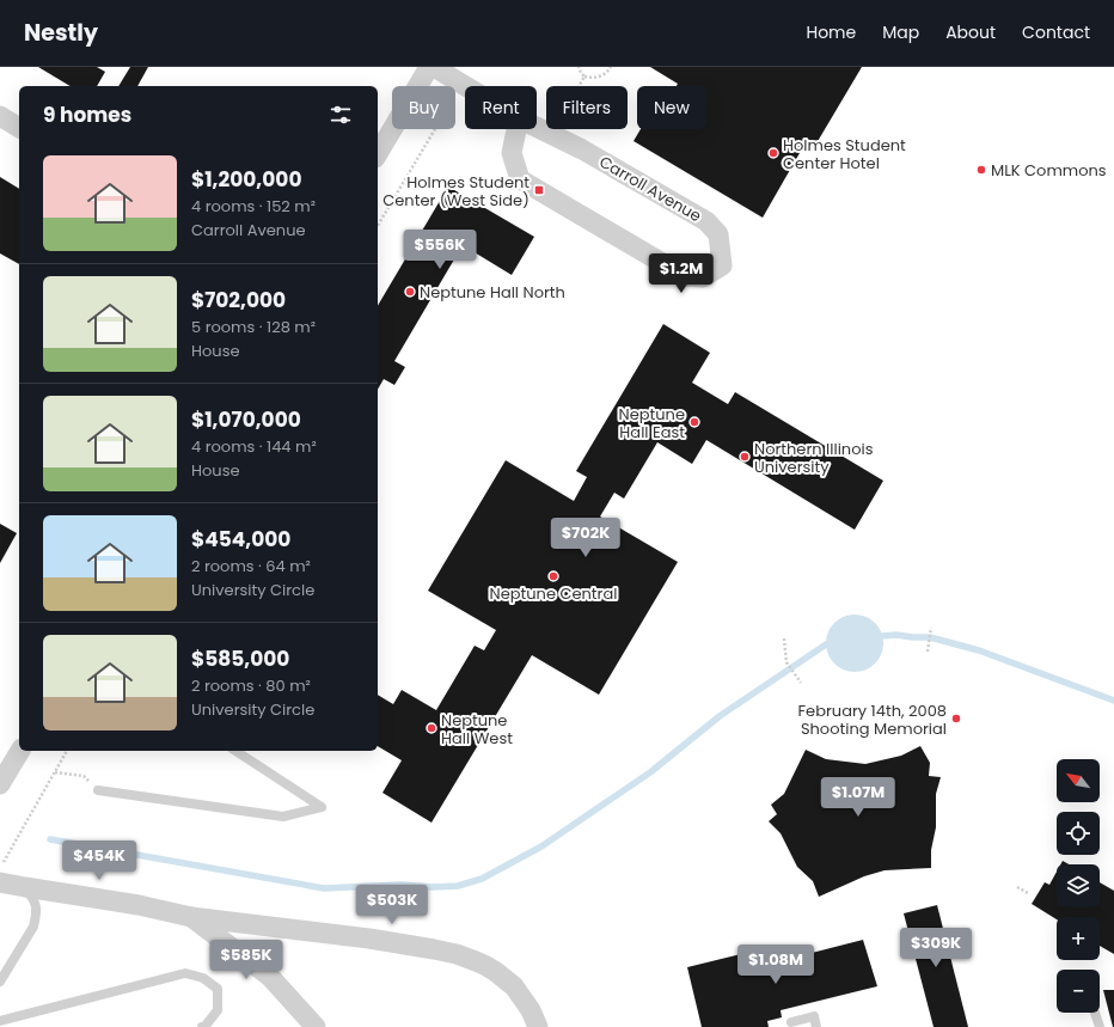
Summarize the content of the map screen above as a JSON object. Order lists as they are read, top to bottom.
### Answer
{
  "streets": {
    "street": ["Carroll Avenue"]
  },
  "places": {
    "other": [
      "Holmes Student Center Hotel",
      "MLK Commons",
      "Neptune Hall North",
      "Neptune Hall East",
      "Northern Illinois University",
      "Neptune Central",
      "February 14th, 2008 Shooting Memorial",
      "Neptune Hall West"
    ],
    "transit": ["Holmes Student Center (West Side)"]
  },
  "north": "top left",
  "page": {
    "header": "Nestly",
    "nav": [
      "Home",
      "Map",
      "About",
      "Contact"
    ],
    "chip": [
      "Buy",
      "Rent",
      "Filters",
      "New"
    ],
    "heading": "9 homes",
    "list": [
      {
        "name": "$1,200,000",
        "note": "4 rooms · 152 m² · Carroll Avenue"
      },
      {
        "name": "$702,000",
        "note": "5 rooms · 128 m² · House"
      },
      {
        "name": "$1,070,000",
        "note": "4 rooms · 144 m² · House"
      },
      {
        "name": "$454,000",
        "note": "2 rooms · 64 m² · University Circle"
      },
      {
        "name": "$585,000",
        "note": "2 rooms · 80 m² · University Circle"
      }
    ],
    "price": [
      "$556K",
      "$1.2M",
      "$702K",
      "$1.07M",
      "$454K",
      "$503K",
      "$309K",
      "$585K",
      "$1.08M"
    ],
    "map_buttons": ["+", "−"]
  }
}
